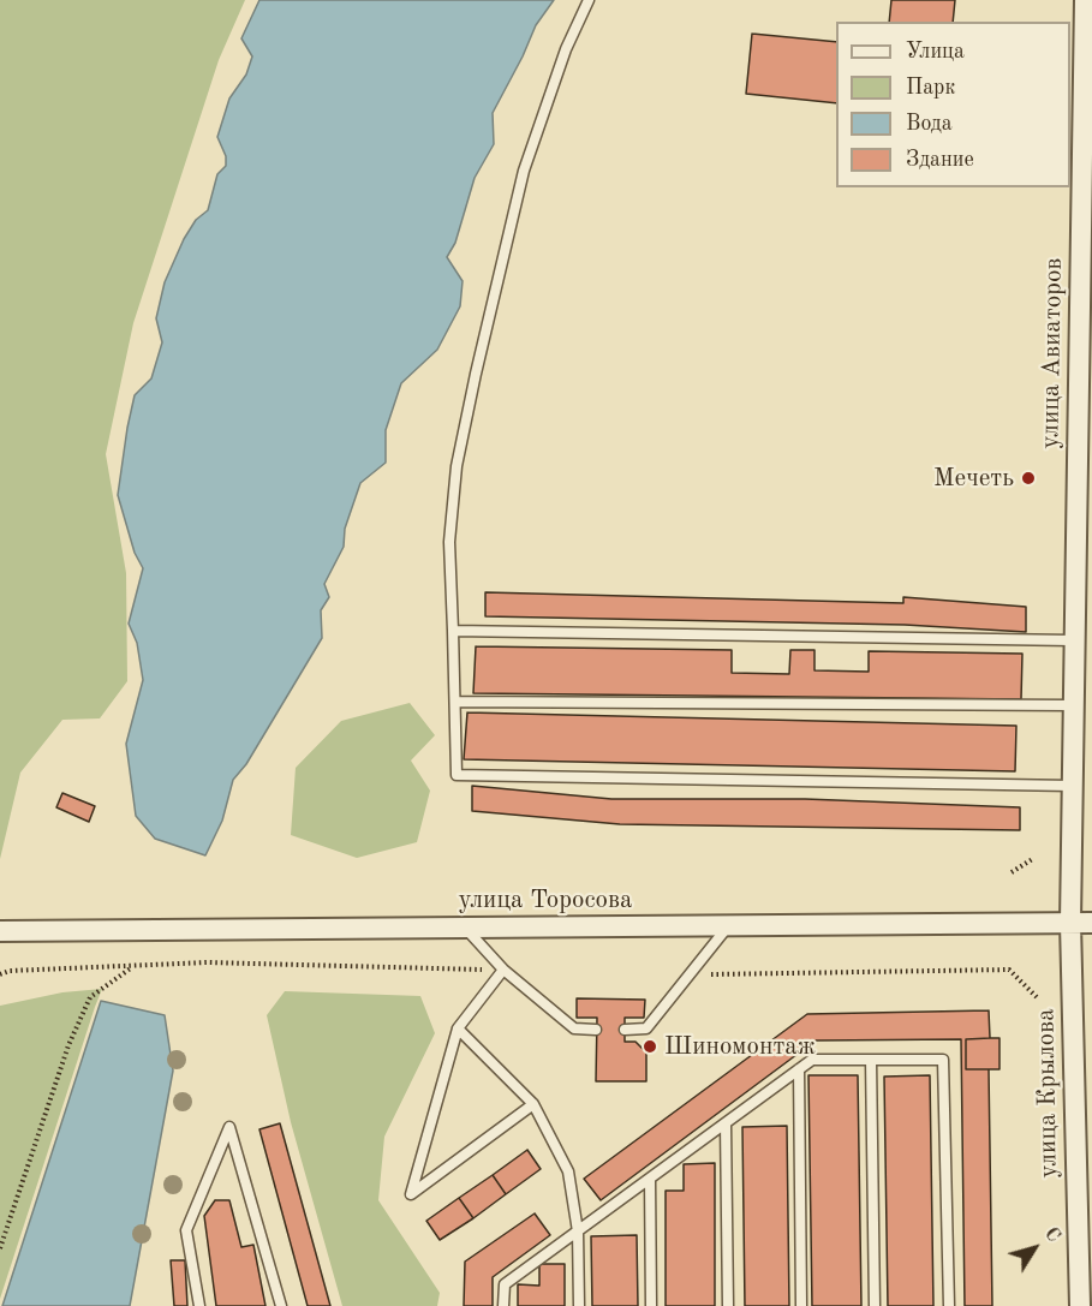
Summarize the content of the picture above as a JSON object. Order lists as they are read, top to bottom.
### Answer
{
  "streets": {
    "street": ["улица Авиаторов", "улица Торосова", "улица Крылова"]
  },
  "crossings": [
    ["улица Авиаторов", "улица Торосова"],
    ["улица Авиаторов", "улица Крылова"],
    ["улица Торосова", "улица Крылова"]
  ],
  "places": ["Мечеть", "Шиномонтаж"],
  "legend": [
    "Улица",
    "Парк",
    "Вода",
    "Здание"
  ],
  "north": "top right"
}
